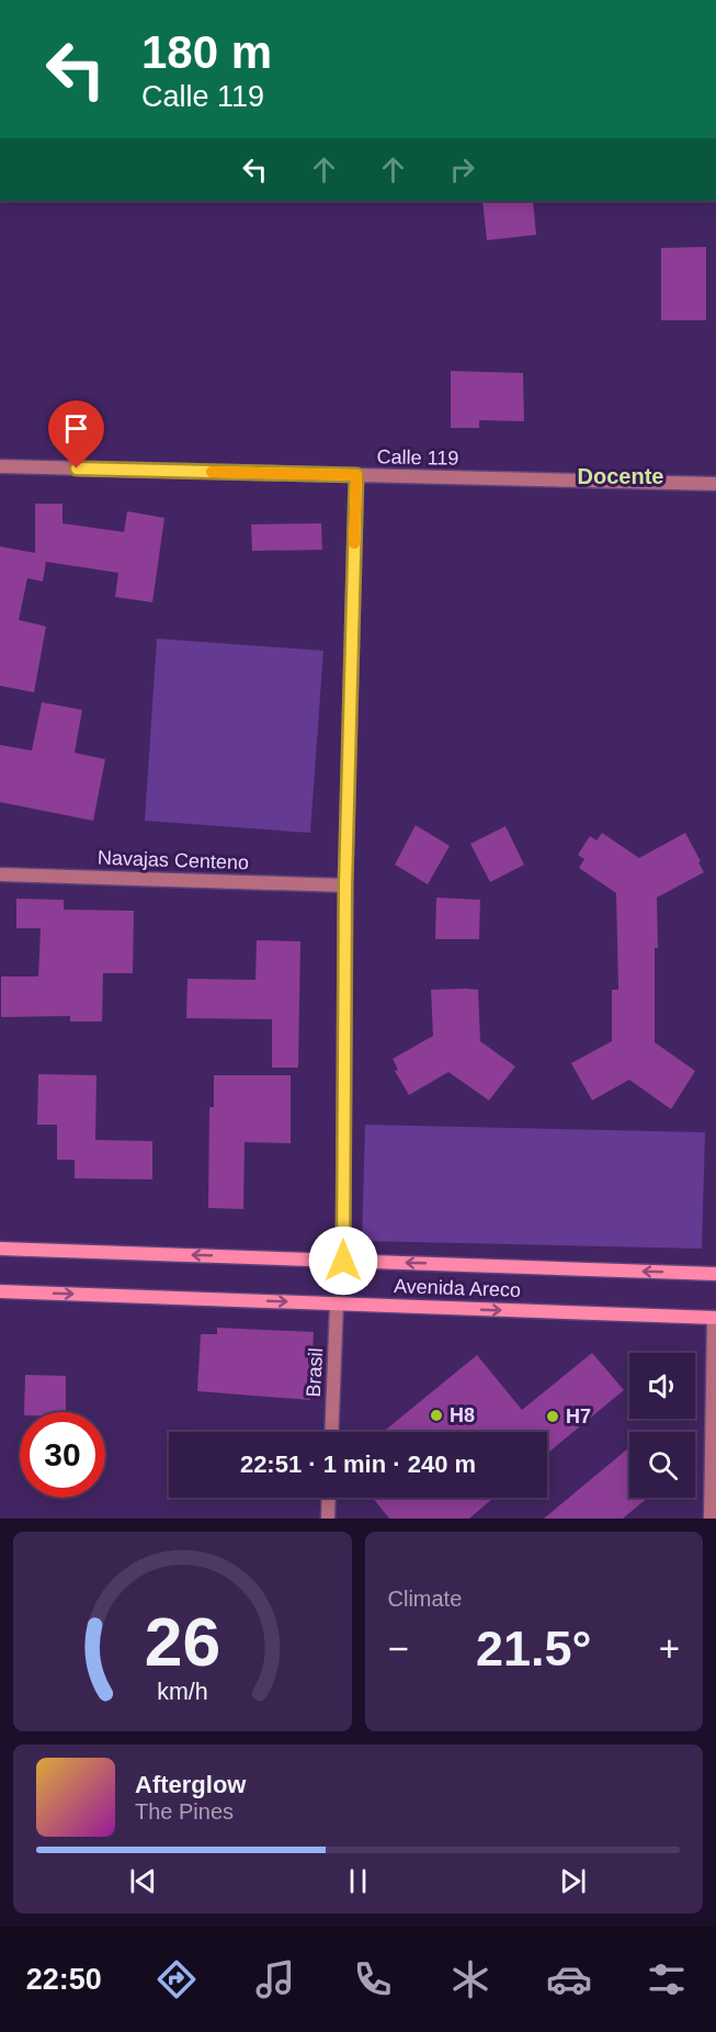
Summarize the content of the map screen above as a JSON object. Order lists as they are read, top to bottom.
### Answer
{
  "streets": {
    "main road": ["Avenida Areco"],
    "street": ["Calle 119", "Navajas Centeno", "Brasil"]
  },
  "crossings": [
    ["Avenida Areco", "Brasil"]
  ],
  "districts": ["Docente"],
  "places": ["H8", "H7"],
  "page": {
    "turn": ["180 m", "Calle 119"],
    "limit": "30",
    "trip": "22:51 · 1 min · 240 m",
    "tile": "Climate",
    "heat": ["−", "21.5°", "+"],
    "song": ["Afterglow", "The Pines"],
    "tabs": "22:50",
    "gauge": ["26", "km/h"]
  }
}
